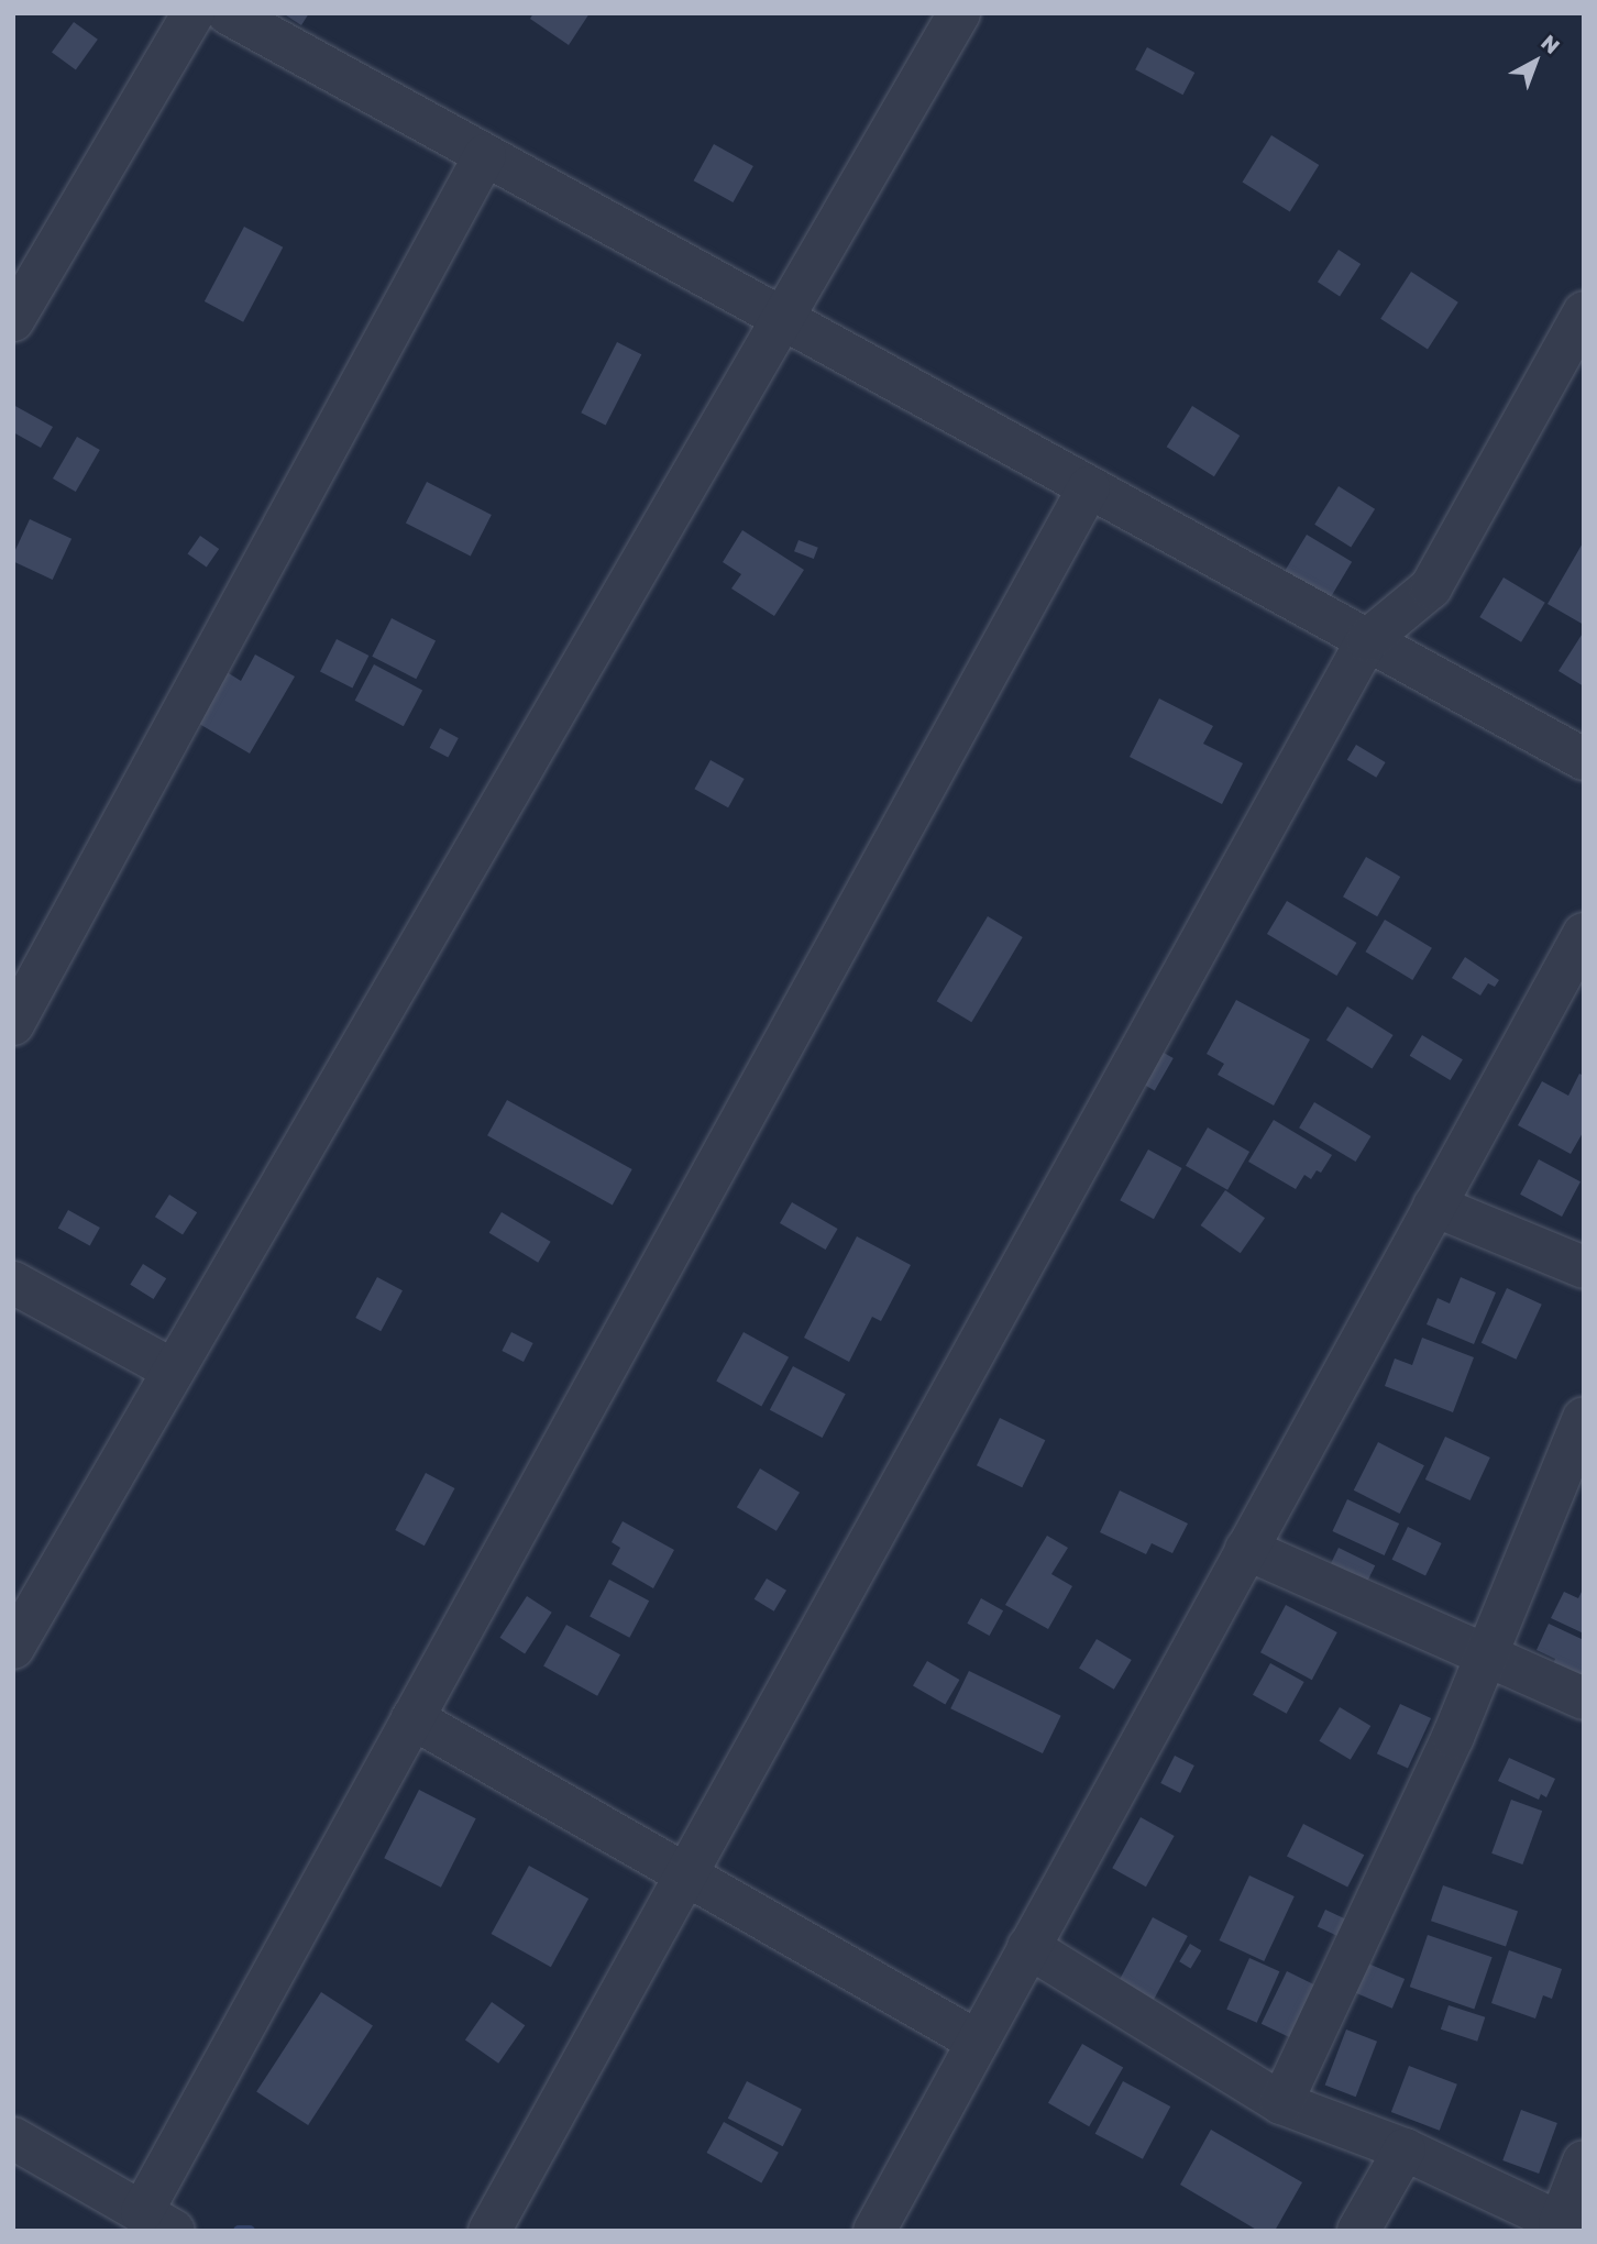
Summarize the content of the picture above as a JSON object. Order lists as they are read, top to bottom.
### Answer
{
  "north": "top right"
}
